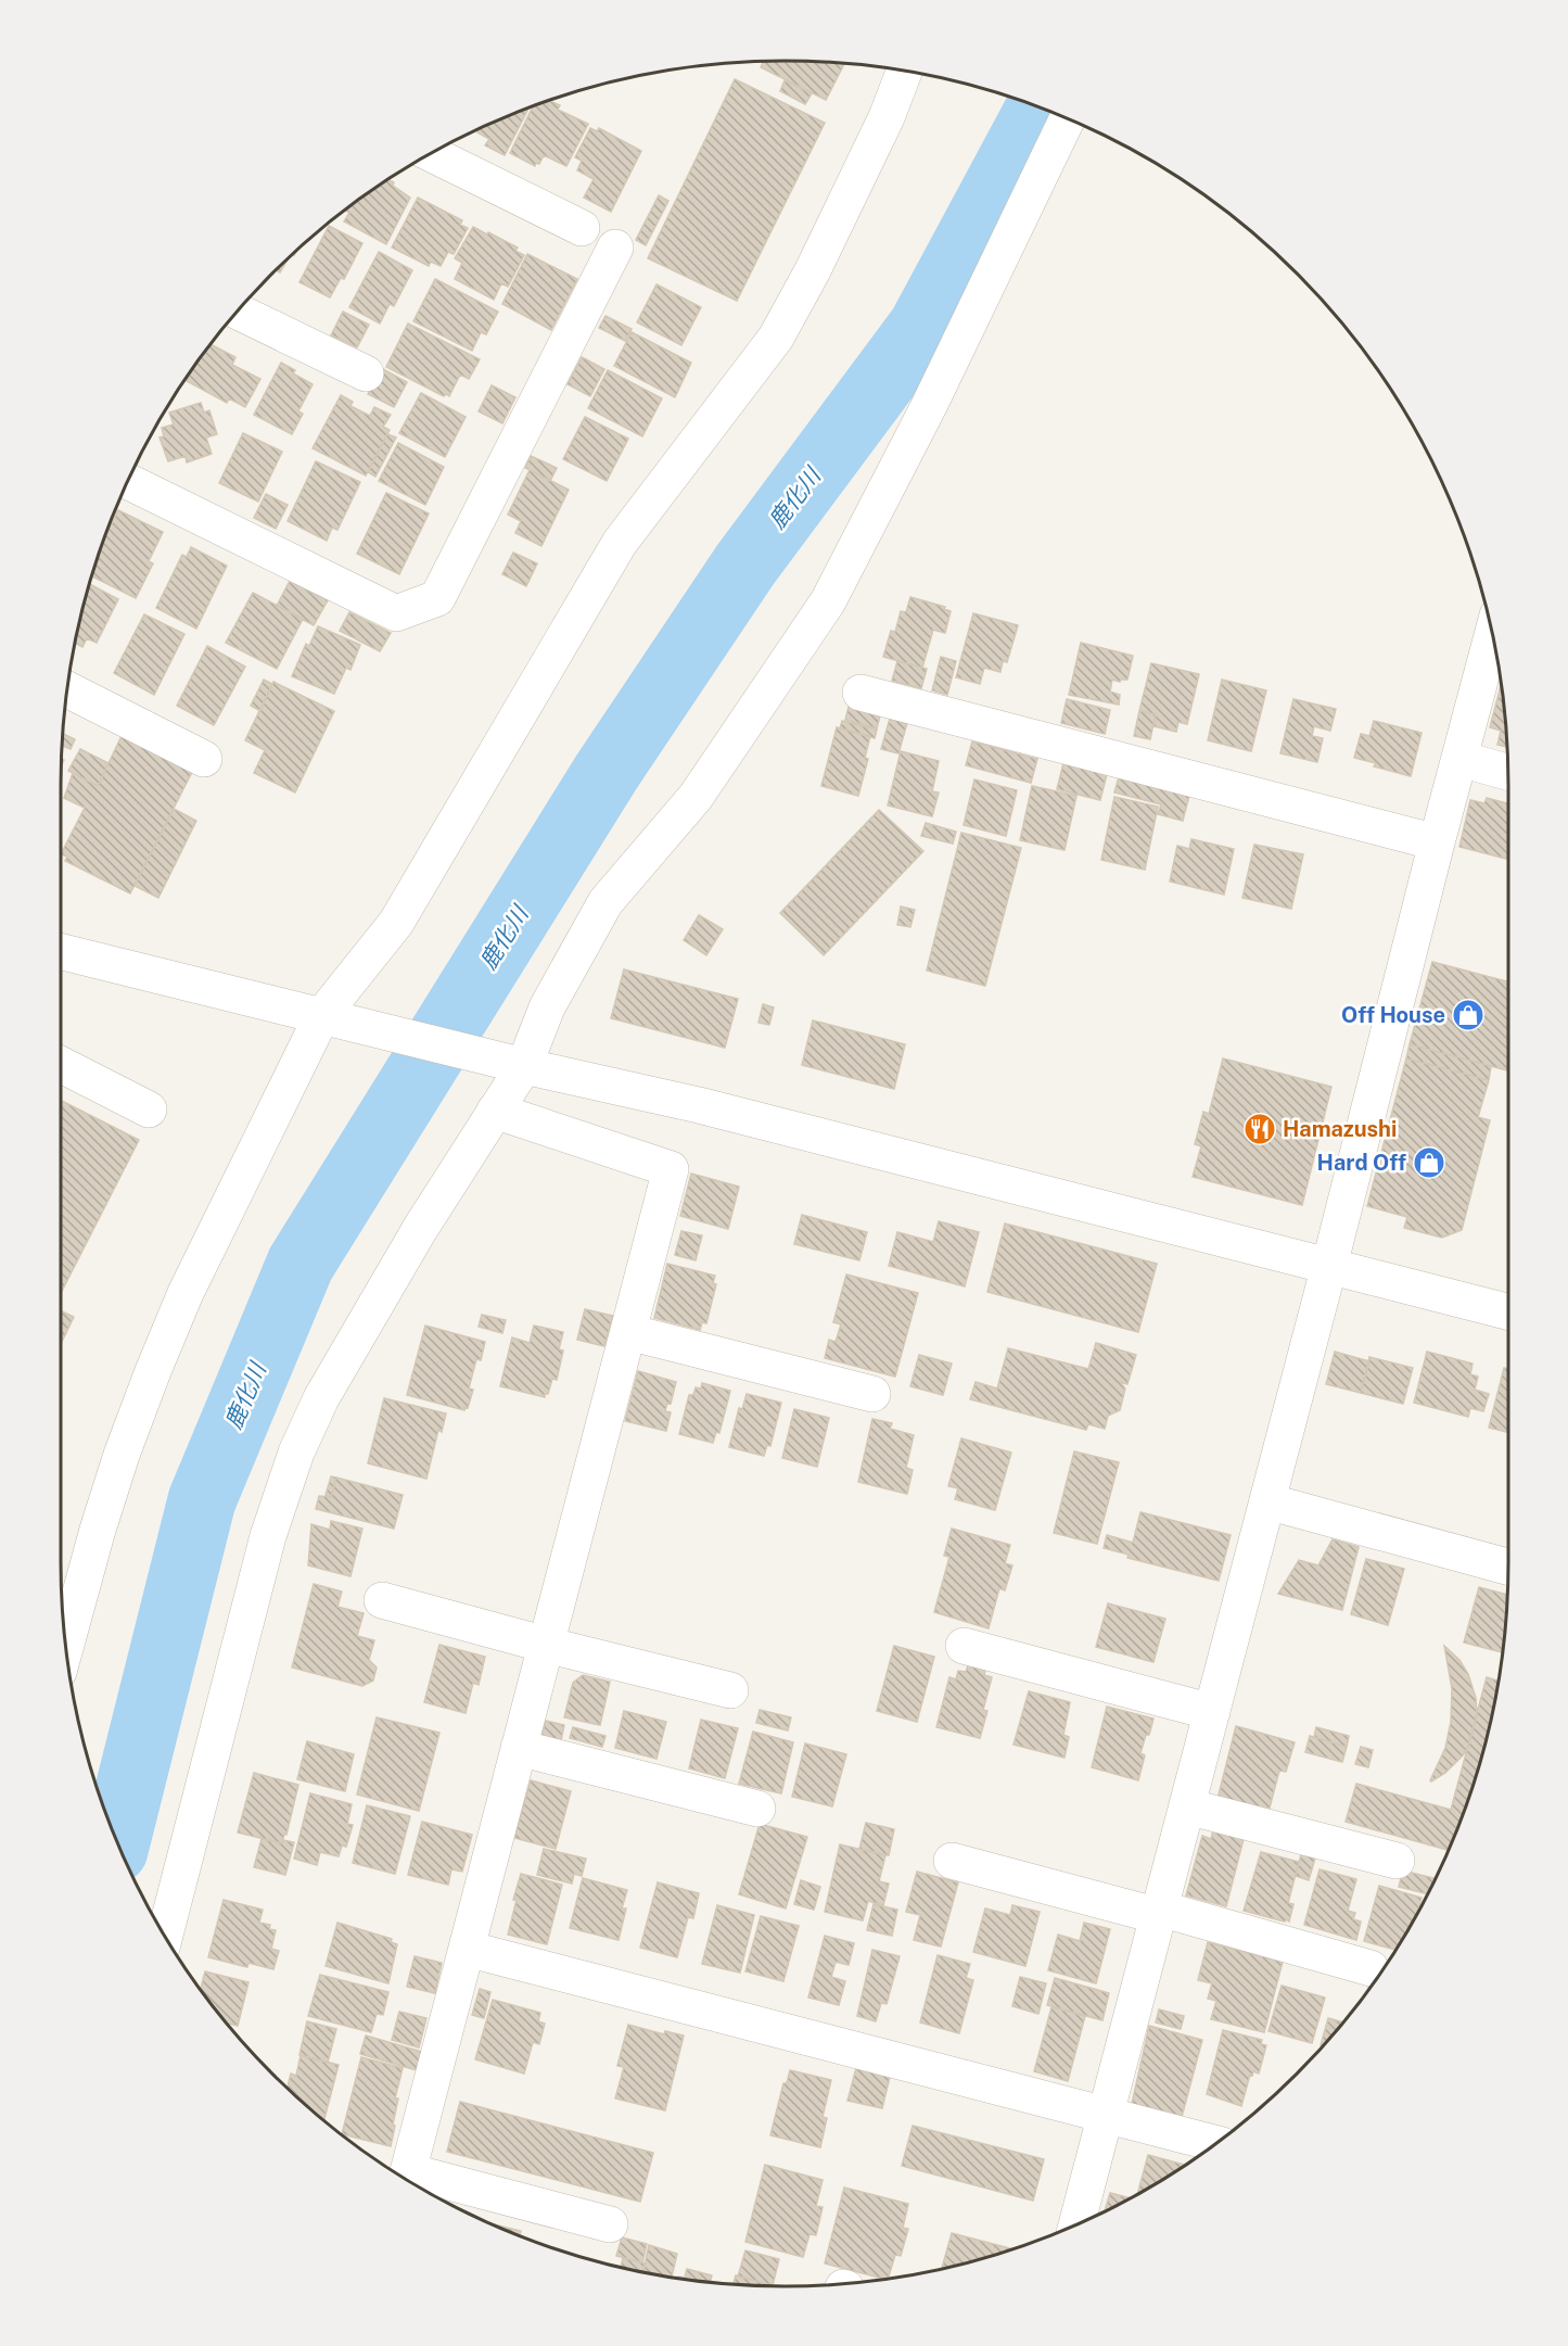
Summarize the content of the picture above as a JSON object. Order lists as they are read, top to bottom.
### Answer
{
  "water": ["鹿化川"],
  "places": {
    "shop": ["Off House", "Hard Off"],
    "restaurant": ["Hamazushi"]
  }
}
